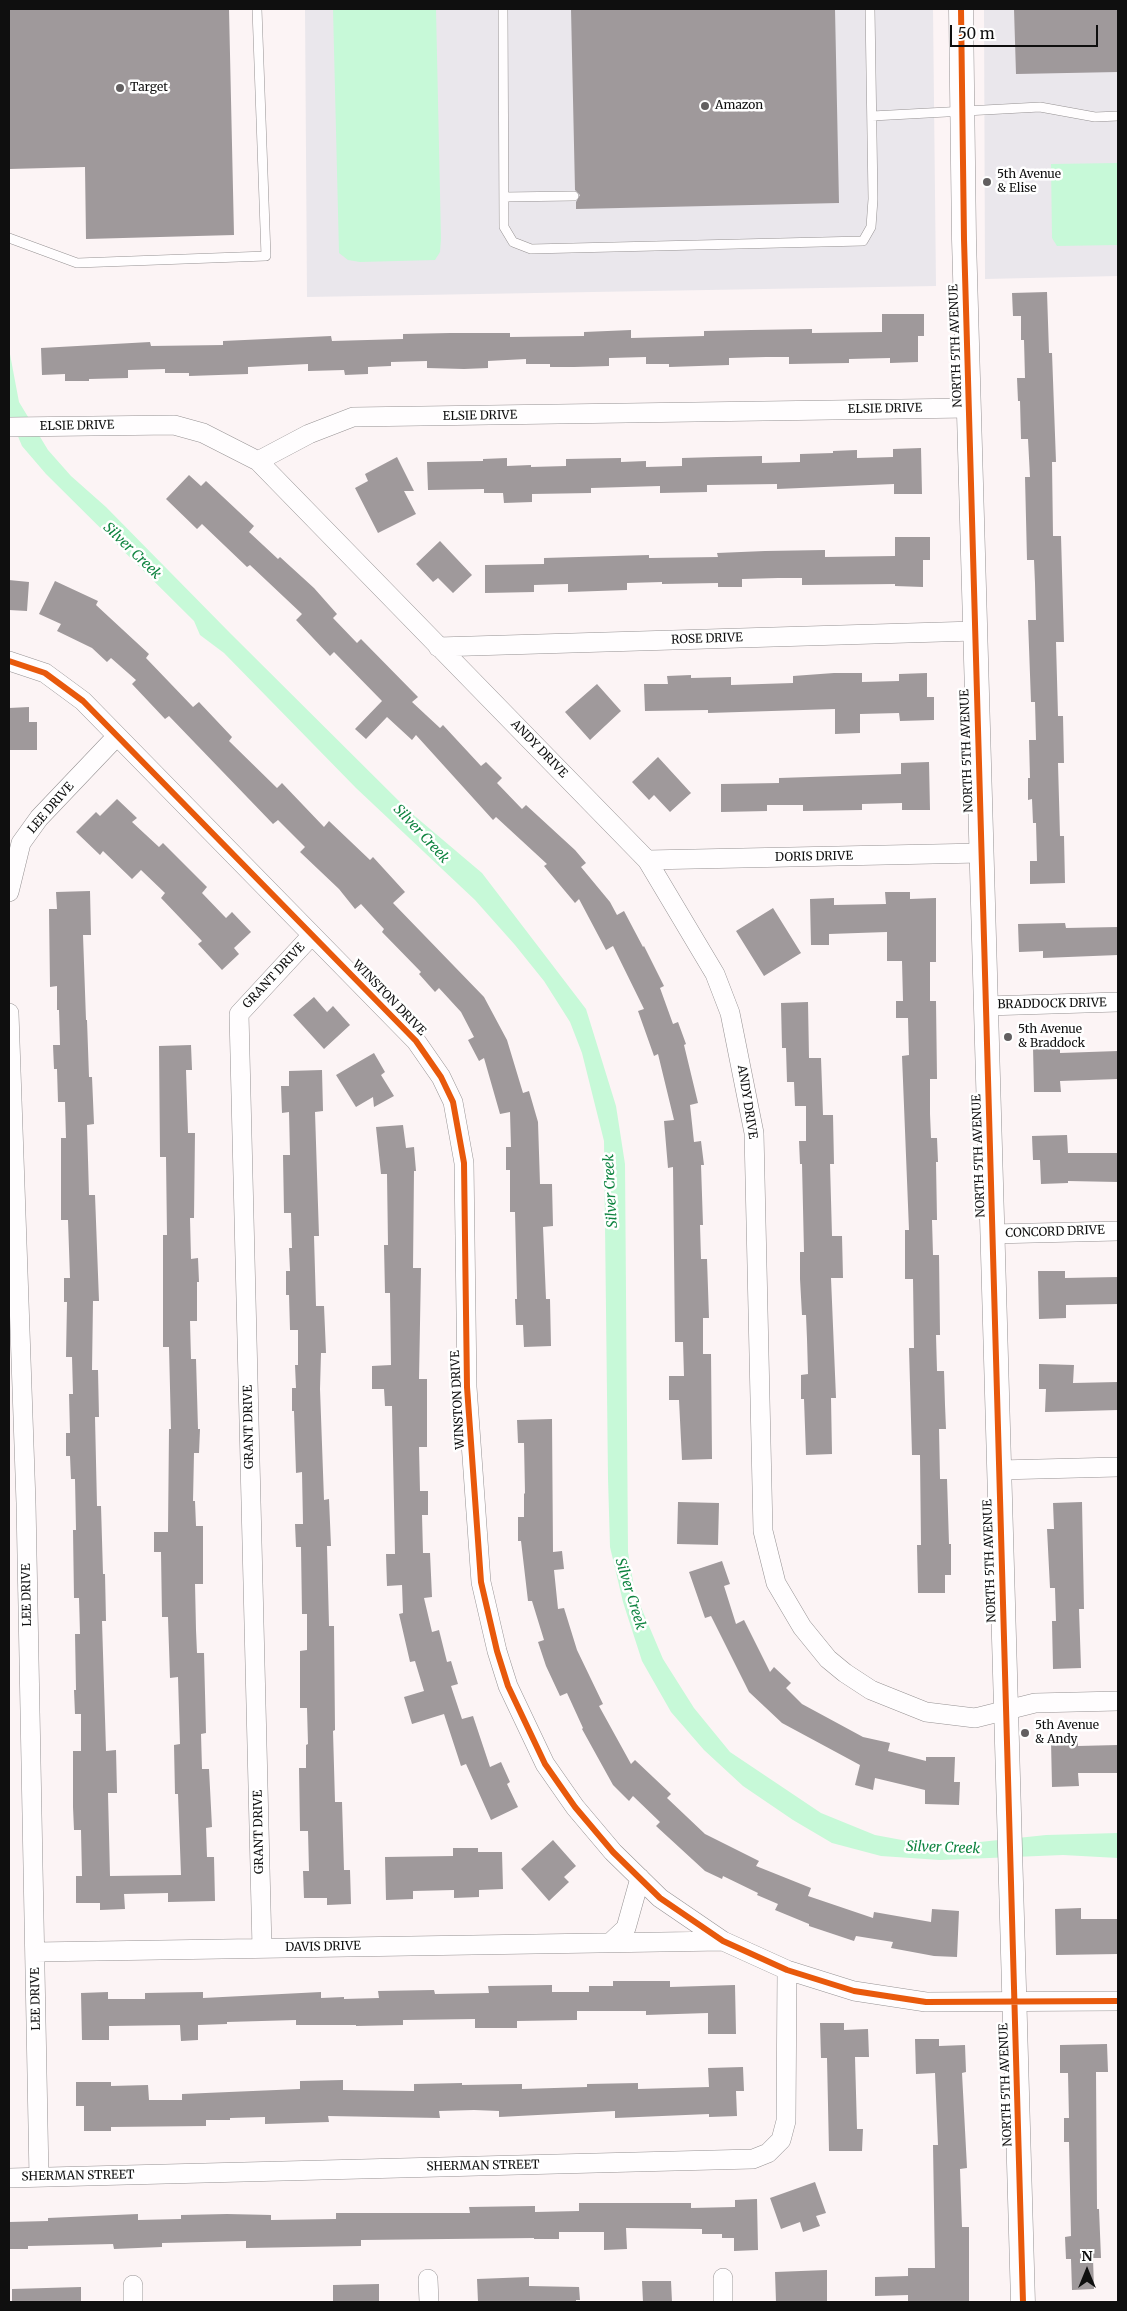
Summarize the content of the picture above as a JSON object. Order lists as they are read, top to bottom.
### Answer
{
  "streets": {
    "street": [
      "NORTH 5TH AVENUE",
      "ELSIE DRIVE",
      "ROSE DRIVE",
      "ANDY DRIVE",
      "LEE DRIVE",
      "DORIS DRIVE",
      "GRANT DRIVE",
      "WINSTON DRIVE",
      "BRADDOCK DRIVE",
      "CONCORD DRIVE",
      "DAVIS DRIVE",
      "SHERMAN STREET"
    ]
  },
  "crossings": [
    ["NORTH 5TH AVENUE", "ELSIE DRIVE"],
    ["NORTH 5TH AVENUE", "ROSE DRIVE"],
    ["NORTH 5TH AVENUE", "ANDY DRIVE"],
    ["NORTH 5TH AVENUE", "DORIS DRIVE"],
    ["NORTH 5TH AVENUE", "WINSTON DRIVE"],
    ["NORTH 5TH AVENUE", "BRADDOCK DRIVE"],
    ["NORTH 5TH AVENUE", "CONCORD DRIVE"],
    ["ELSIE DRIVE", "ANDY DRIVE"],
    ["ROSE DRIVE", "ANDY DRIVE"],
    ["ANDY DRIVE", "DORIS DRIVE"],
    ["LEE DRIVE", "WINSTON DRIVE"],
    ["LEE DRIVE", "DAVIS DRIVE"],
    ["LEE DRIVE", "SHERMAN STREET"],
    ["GRANT DRIVE", "WINSTON DRIVE"],
    ["GRANT DRIVE", "DAVIS DRIVE"],
    ["WINSTON DRIVE", "DAVIS DRIVE"],
    ["WINSTON DRIVE", "SHERMAN STREET"]
  ],
  "water": ["Silver Creek"],
  "places": [
    "Target",
    "Amazon",
    "5th Avenue & Elise",
    "5th Avenue & Braddock",
    "5th Avenue & Andy"
  ],
  "scale_bar": "50 m",
  "north": "top"
}
